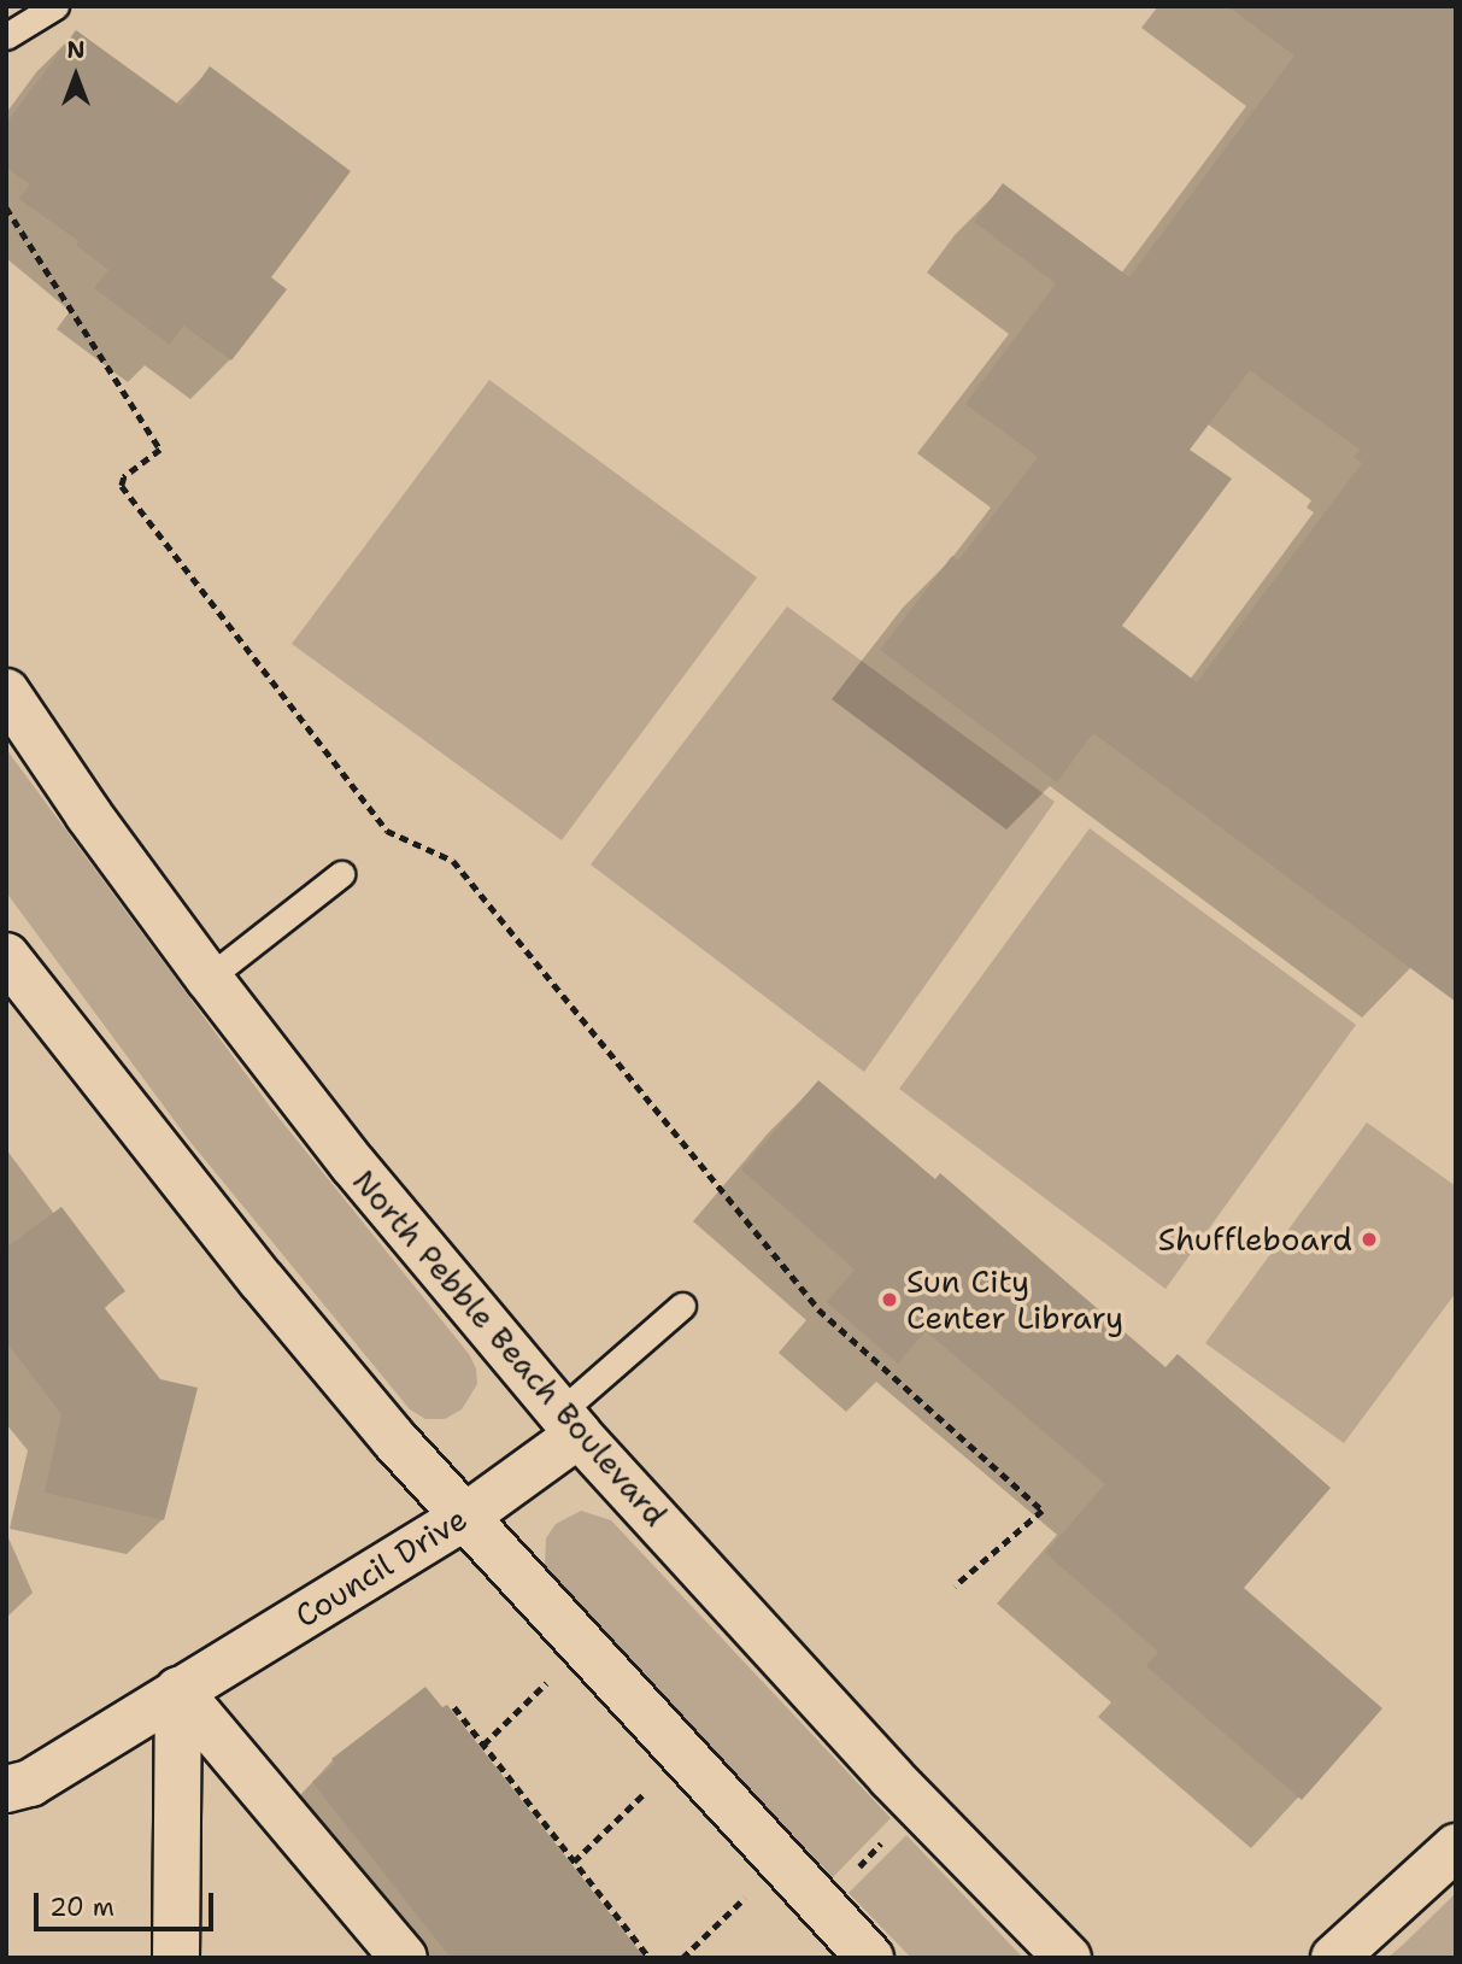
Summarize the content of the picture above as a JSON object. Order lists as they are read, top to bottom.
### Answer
{
  "streets": {
    "street": ["North Pebble Beach Boulevard", "Council Drive"]
  },
  "crossings": [
    ["North Pebble Beach Boulevard", "Council Drive"]
  ],
  "places": ["Shuffleboard", "Sun City Center Library"],
  "scale_bar": "20 m",
  "north": "top"
}
